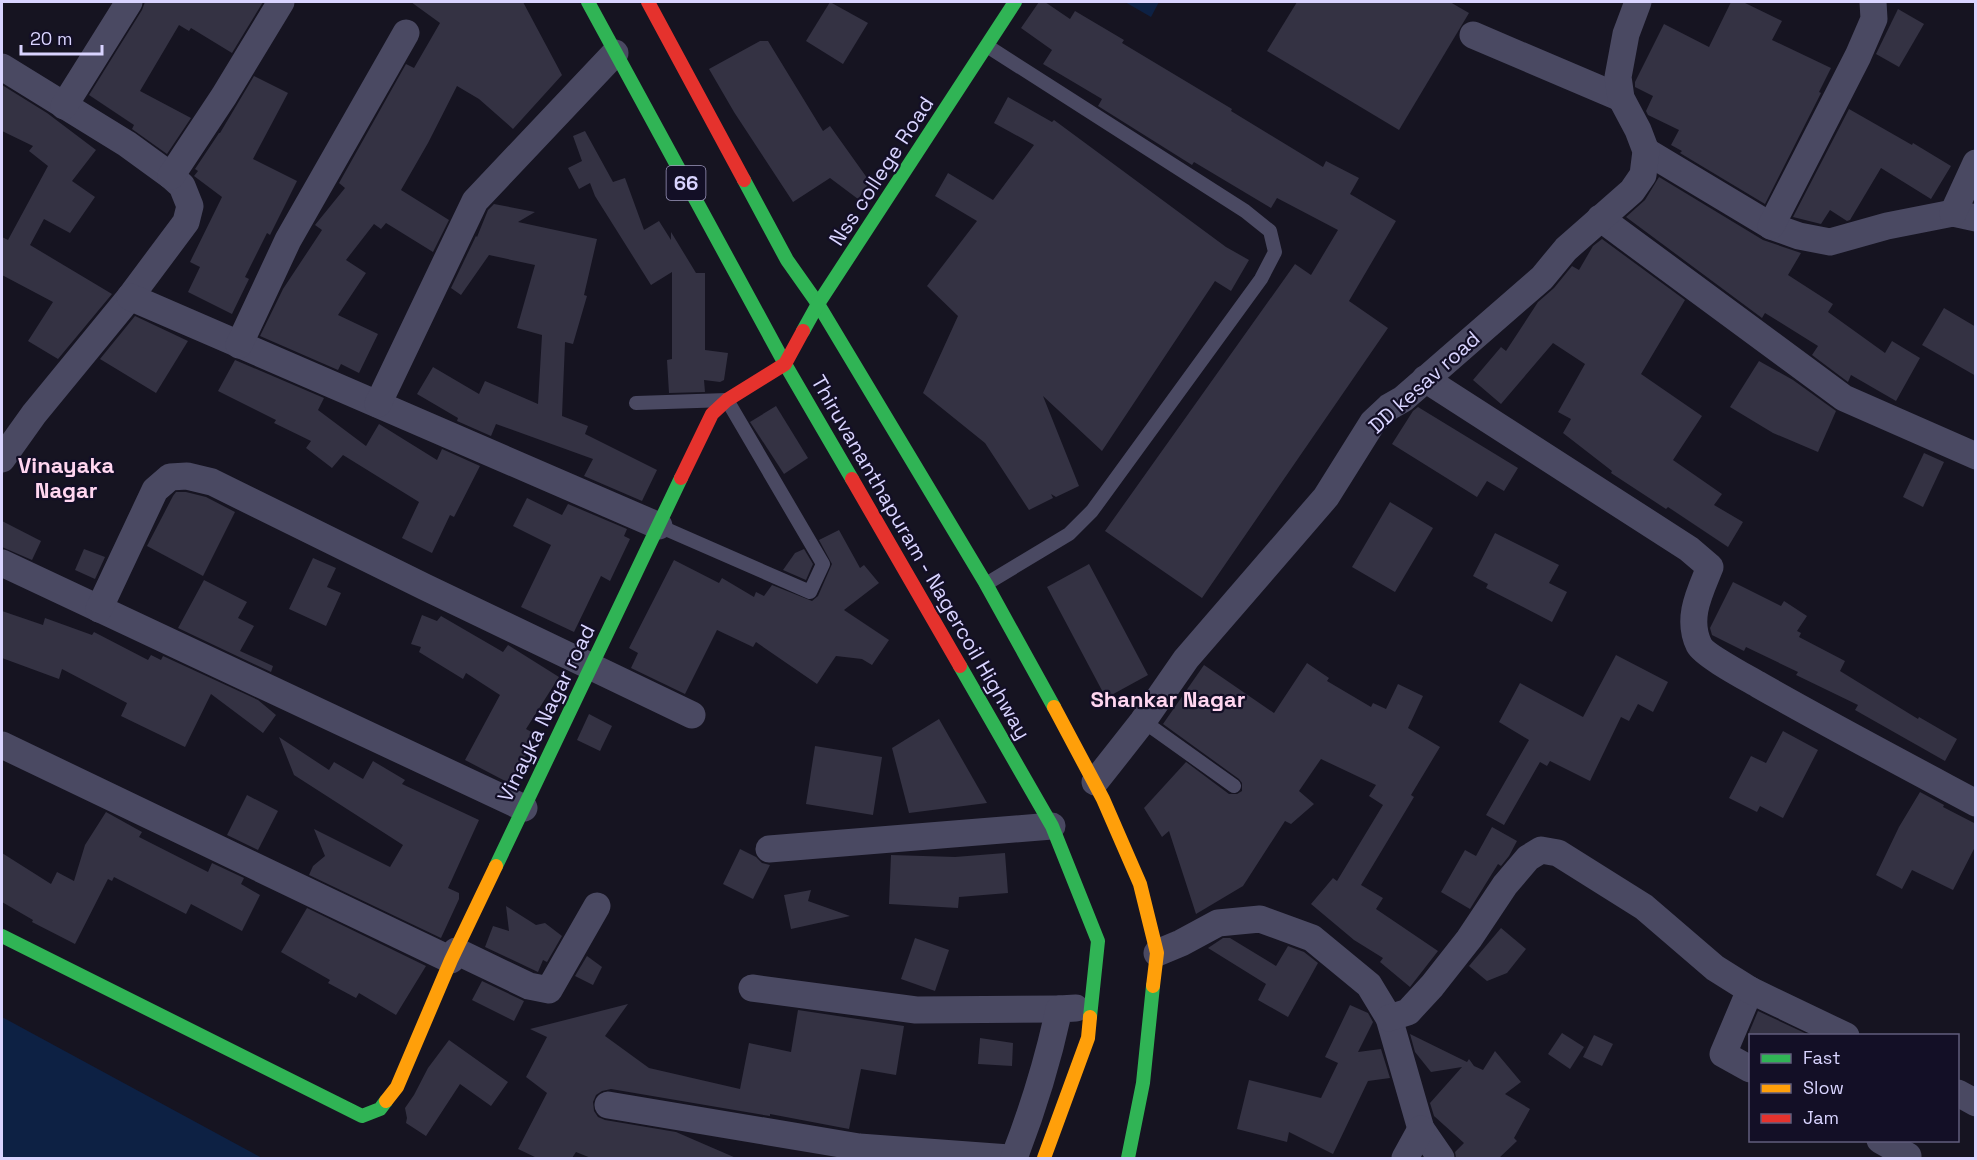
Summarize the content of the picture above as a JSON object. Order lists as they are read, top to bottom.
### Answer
{
  "streets": {
    "main road": [
      "Nss college Road",
      "66",
      "Thiruvananthapuram - Nagercoil Highway",
      "Vinayka Nagar road"
    ],
    "street": ["DD kesav road"]
  },
  "crossings": [
    ["Nss college Road", "Thiruvananthapuram - Nagercoil Highway"],
    ["Nss college Road", "Vinayka Nagar road"],
    ["DD kesav road", "Thiruvananthapuram - Nagercoil Highway"],
    ["Thiruvananthapuram - Nagercoil Highway", "Vinayka Nagar road"]
  ],
  "districts": ["Vinayaka Nagar", "Shankar Nagar"],
  "legend": ["Fast", "Slow", "Jam"],
  "scale_bar": "20 m"
}
